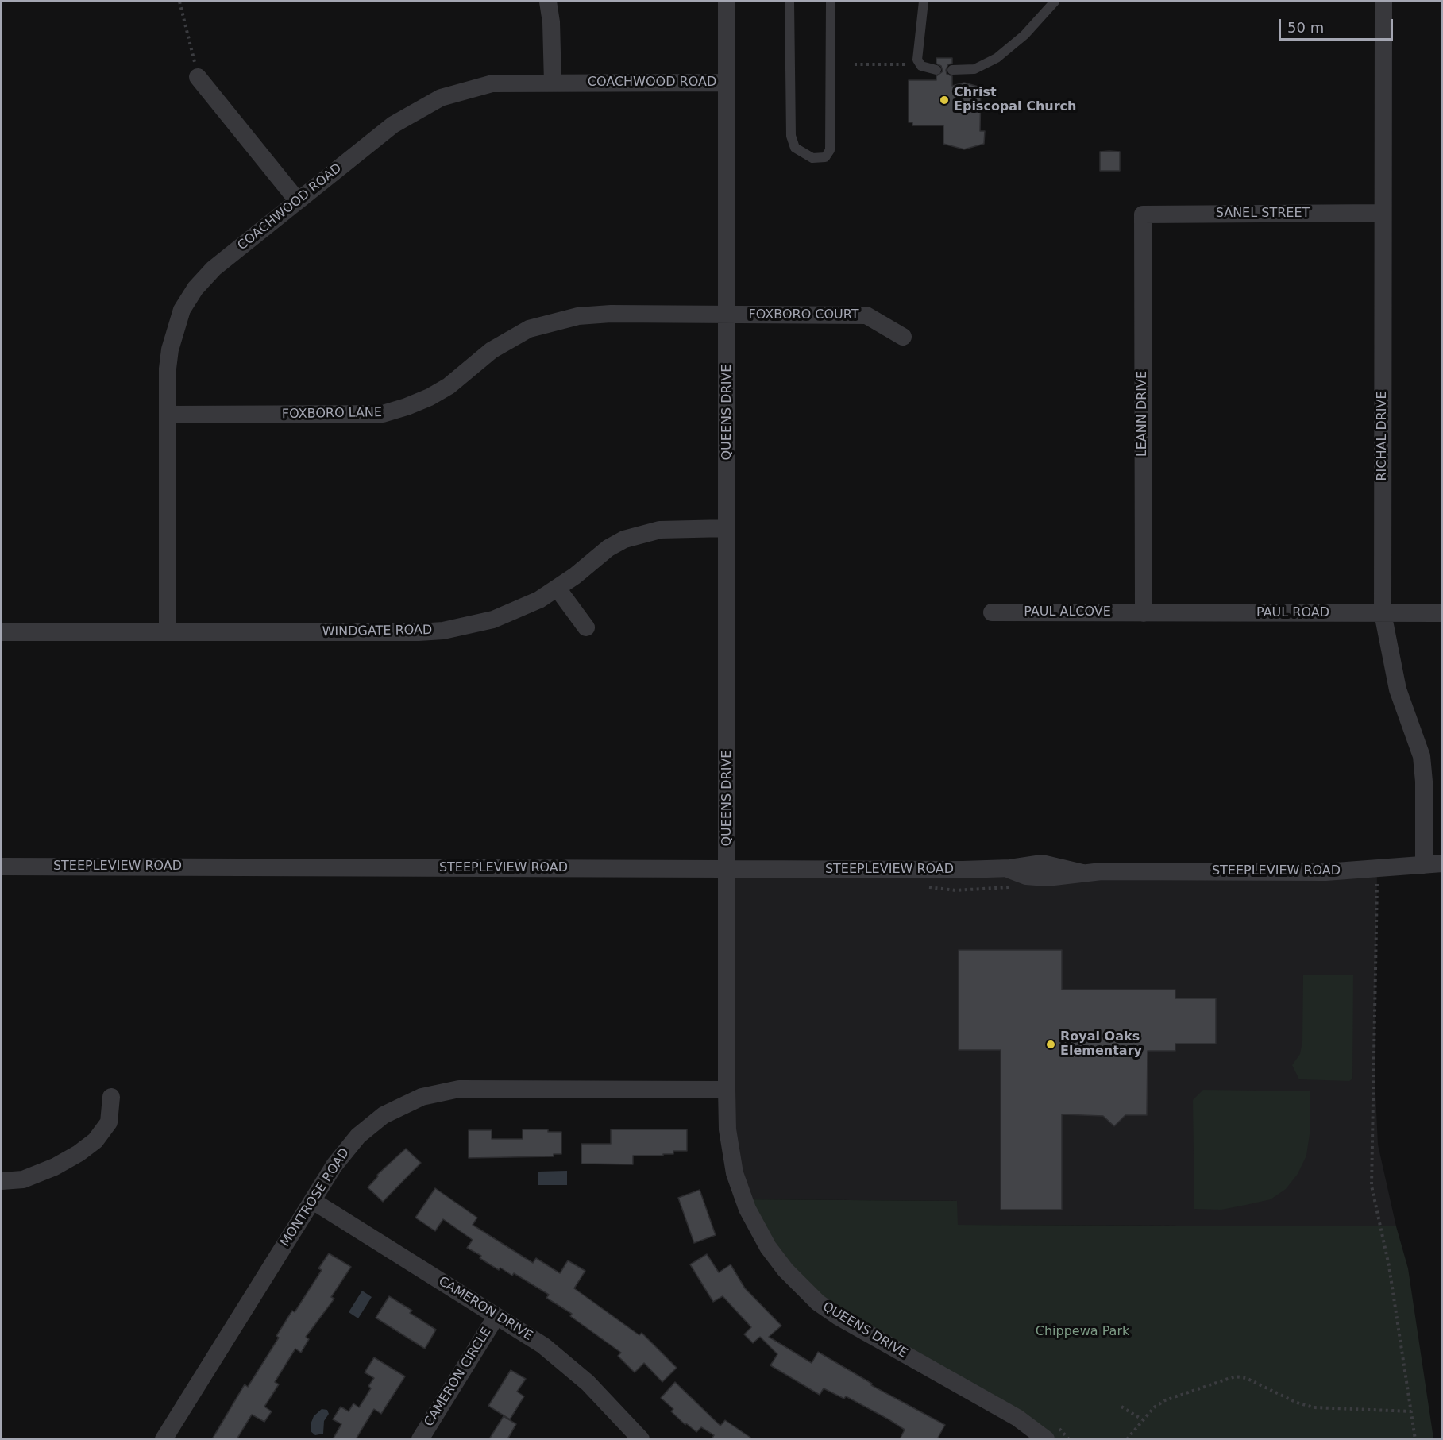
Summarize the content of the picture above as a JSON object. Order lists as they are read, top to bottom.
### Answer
{
  "streets": {
    "street": [
      "COACHWOOD ROAD",
      "SANEL STREET",
      "FOXBORO COURT",
      "QUEENS DRIVE",
      "FOXBORO LANE",
      "LEANN DRIVE",
      "RICHAL DRIVE",
      "PAUL ALCOVE",
      "PAUL ROAD",
      "WINDGATE ROAD",
      "STEEPLEVIEW ROAD",
      "MONTROSE ROAD",
      "CAMERON DRIVE",
      "CAMERON CIRCLE"
    ]
  },
  "crossings": [
    ["COACHWOOD ROAD", "QUEENS DRIVE"],
    ["COACHWOOD ROAD", "FOXBORO LANE"],
    ["COACHWOOD ROAD", "WINDGATE ROAD"],
    ["SANEL STREET", "LEANN DRIVE"],
    ["SANEL STREET", "RICHAL DRIVE"],
    ["FOXBORO COURT", "QUEENS DRIVE"],
    ["FOXBORO COURT", "FOXBORO LANE"],
    ["QUEENS DRIVE", "FOXBORO LANE"],
    ["QUEENS DRIVE", "WINDGATE ROAD"],
    ["QUEENS DRIVE", "STEEPLEVIEW ROAD"],
    ["QUEENS DRIVE", "MONTROSE ROAD"],
    ["LEANN DRIVE", "PAUL ALCOVE"],
    ["LEANN DRIVE", "PAUL ROAD"],
    ["RICHAL DRIVE", "PAUL ROAD"],
    ["RICHAL DRIVE", "STEEPLEVIEW ROAD"],
    ["PAUL ALCOVE", "PAUL ROAD"],
    ["MONTROSE ROAD", "CAMERON DRIVE"],
    ["CAMERON DRIVE", "CAMERON CIRCLE"]
  ],
  "parks": ["Chippewa Park"],
  "places": ["Christ Episcopal Church", "Royal Oaks Elementary"],
  "scale_bar": "50 m"
}
